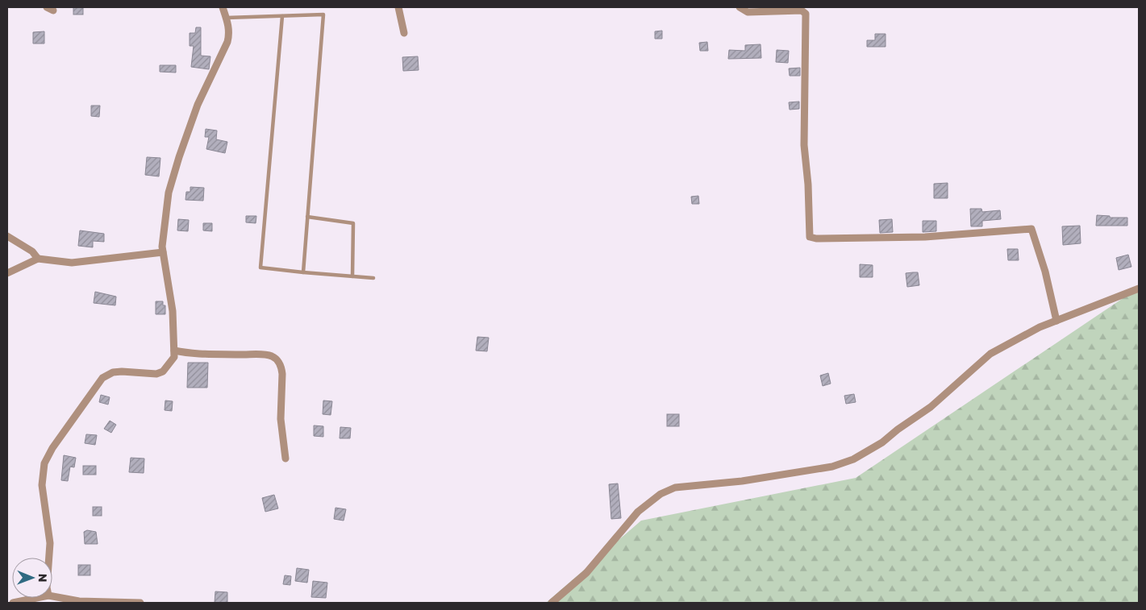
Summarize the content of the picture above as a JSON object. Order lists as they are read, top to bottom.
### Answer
{
  "north": "right"
}
